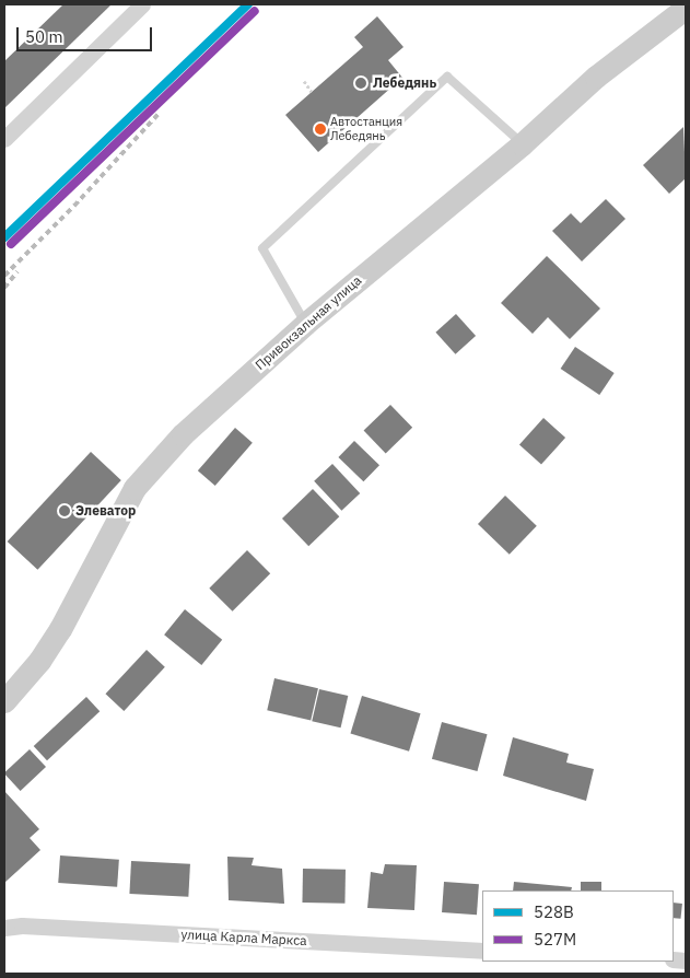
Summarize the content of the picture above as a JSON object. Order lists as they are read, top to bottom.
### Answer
{
  "streets": {
    "main road": ["Привокзальная улица"],
    "street": ["улица Карла Маркса"]
  },
  "places": ["Лебедянь", "Автостанция Лебедянь", "Элеватор"],
  "lines": ["transit line 528В", "transit line 527М"],
  "legend": ["528В", "527М"],
  "scale_bar": "50 m"
}
